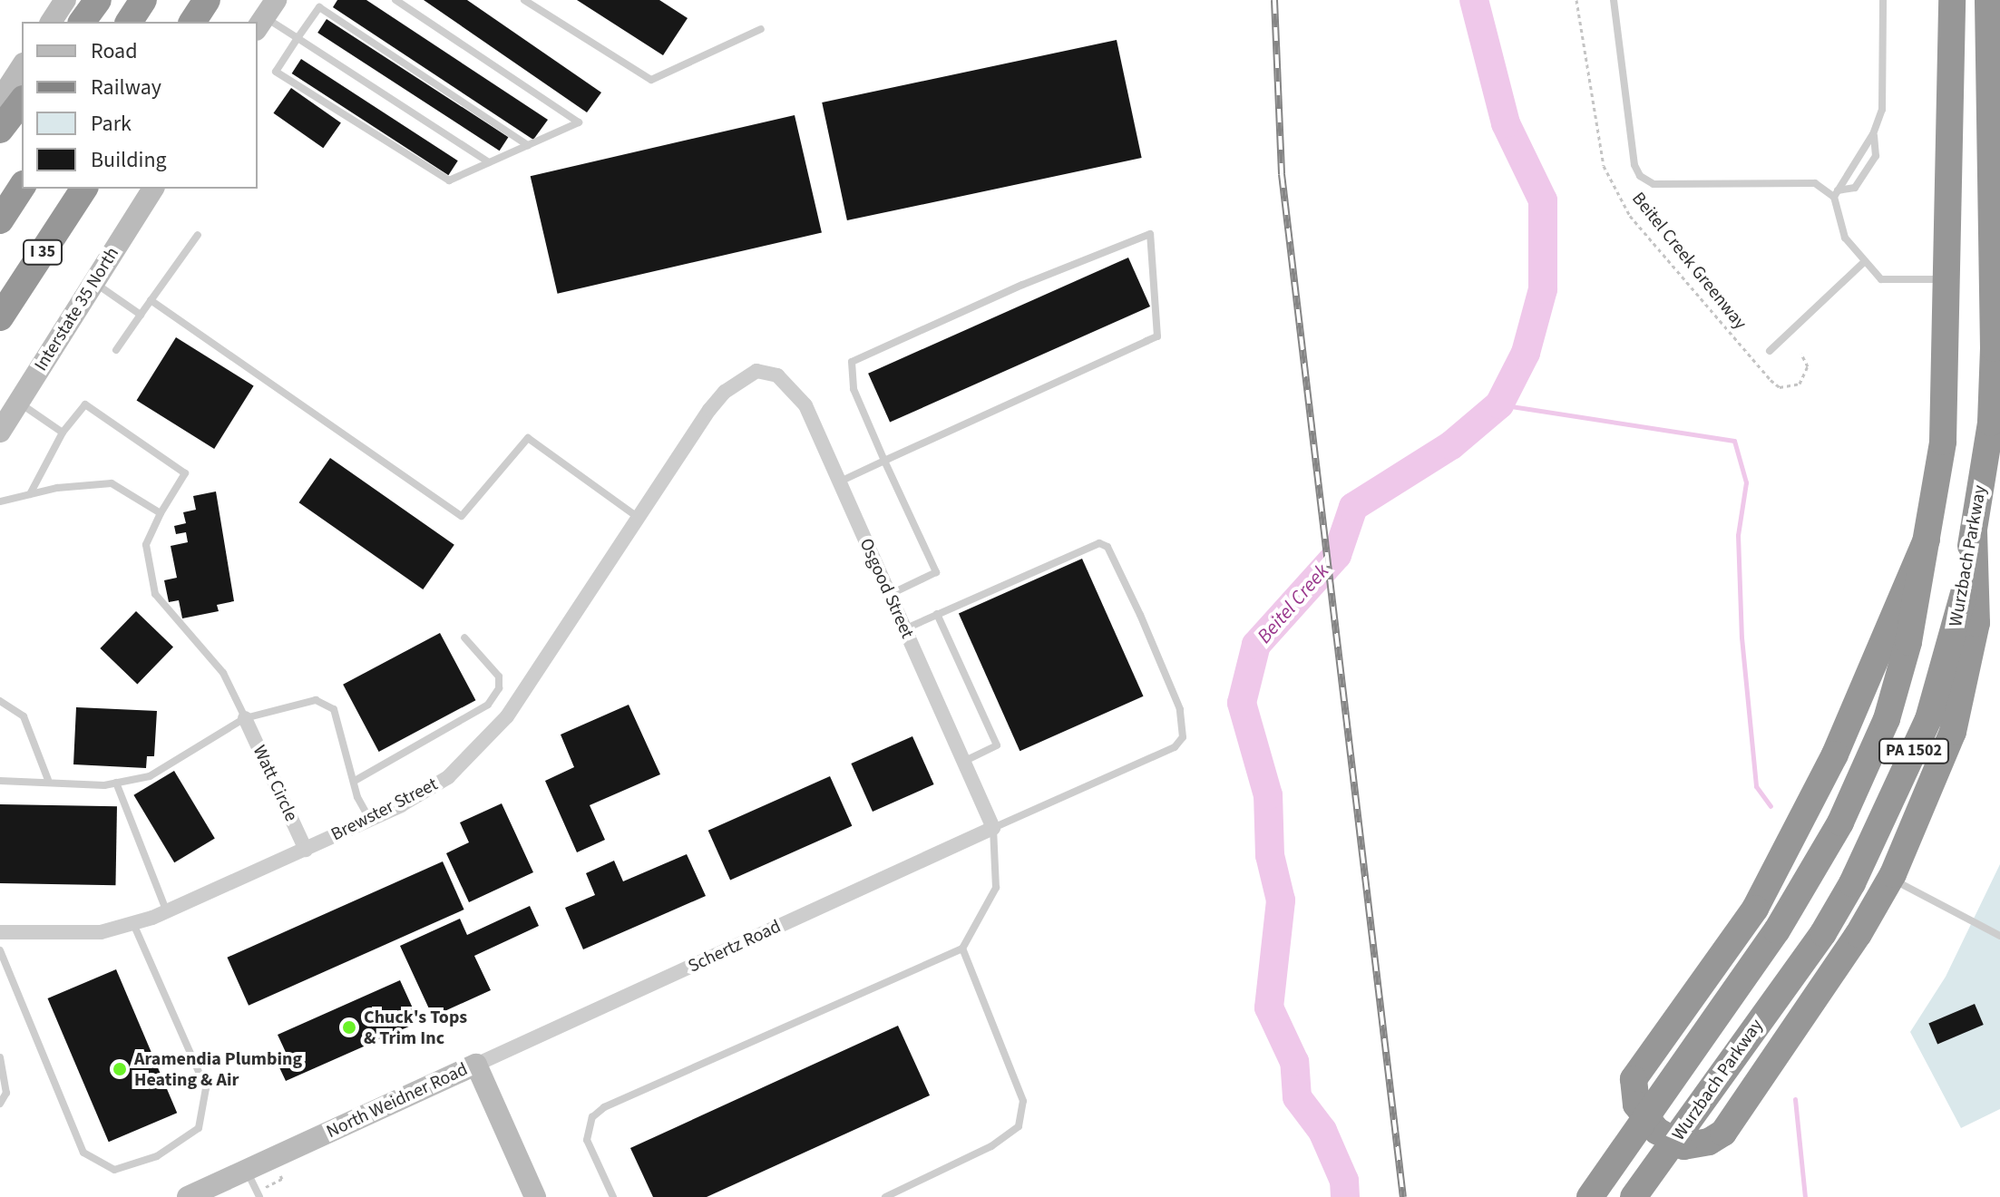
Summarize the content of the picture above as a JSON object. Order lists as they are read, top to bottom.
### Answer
{
  "streets": {
    "highway": ["I 35", "Wurzbach Parkway", "PA 1502"],
    "street": [
      "Interstate 35 North",
      "Osgood Street",
      "Watt Circle",
      "Brewster Street",
      "Schertz Road",
      "North Weidner Road"
    ],
    "path": ["Beitel Creek Greenway"]
  },
  "crossings": [
    ["Osgood Street", "Brewster Street"],
    ["Osgood Street", "Schertz Road"],
    ["Watt Circle", "Brewster Street"],
    ["Schertz Road", "North Weidner Road"]
  ],
  "water": ["Beitel Creek"],
  "places": ["Chuck's Tops & Trim Inc", "Aramendia Plumbing Heating & Air"],
  "legend": [
    "Road",
    "Railway",
    "Park",
    "Building"
  ]
}
